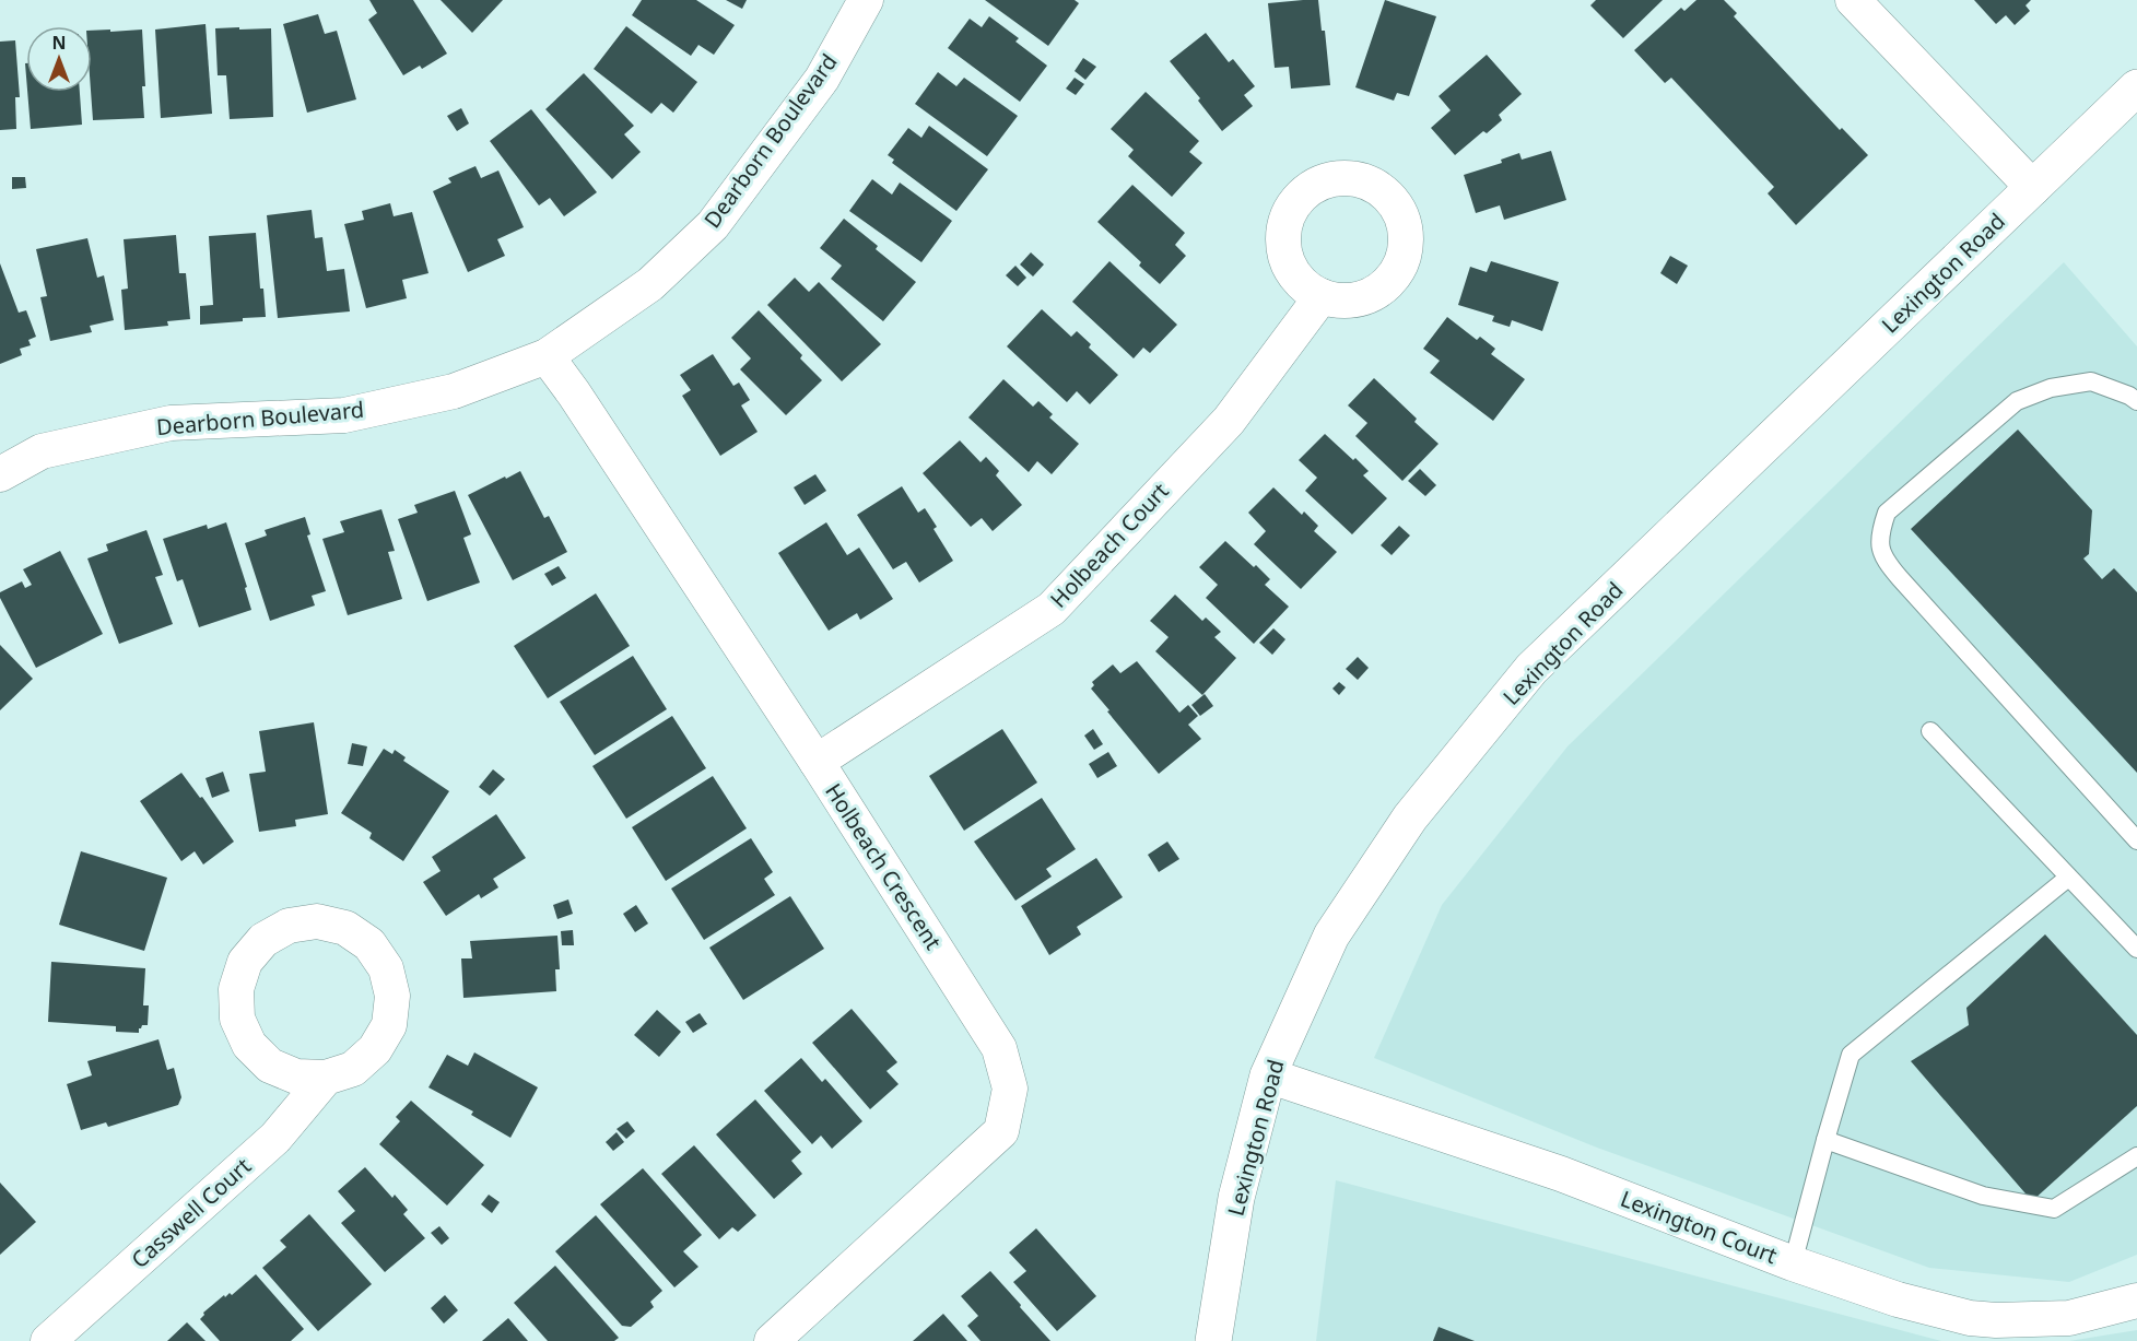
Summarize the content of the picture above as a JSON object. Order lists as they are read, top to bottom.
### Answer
{
  "streets": {
    "main road": ["Lexington Road"],
    "street": [
      "Dearborn Boulevard",
      "Holbeach Court",
      "Holbeach Crescent",
      "Casswell Court",
      "Lexington Court"
    ]
  },
  "crossings": [
    ["Dearborn Boulevard", "Holbeach Crescent"],
    ["Lexington Road", "Lexington Court"],
    ["Holbeach Court", "Holbeach Crescent"]
  ],
  "north": "top"
}
